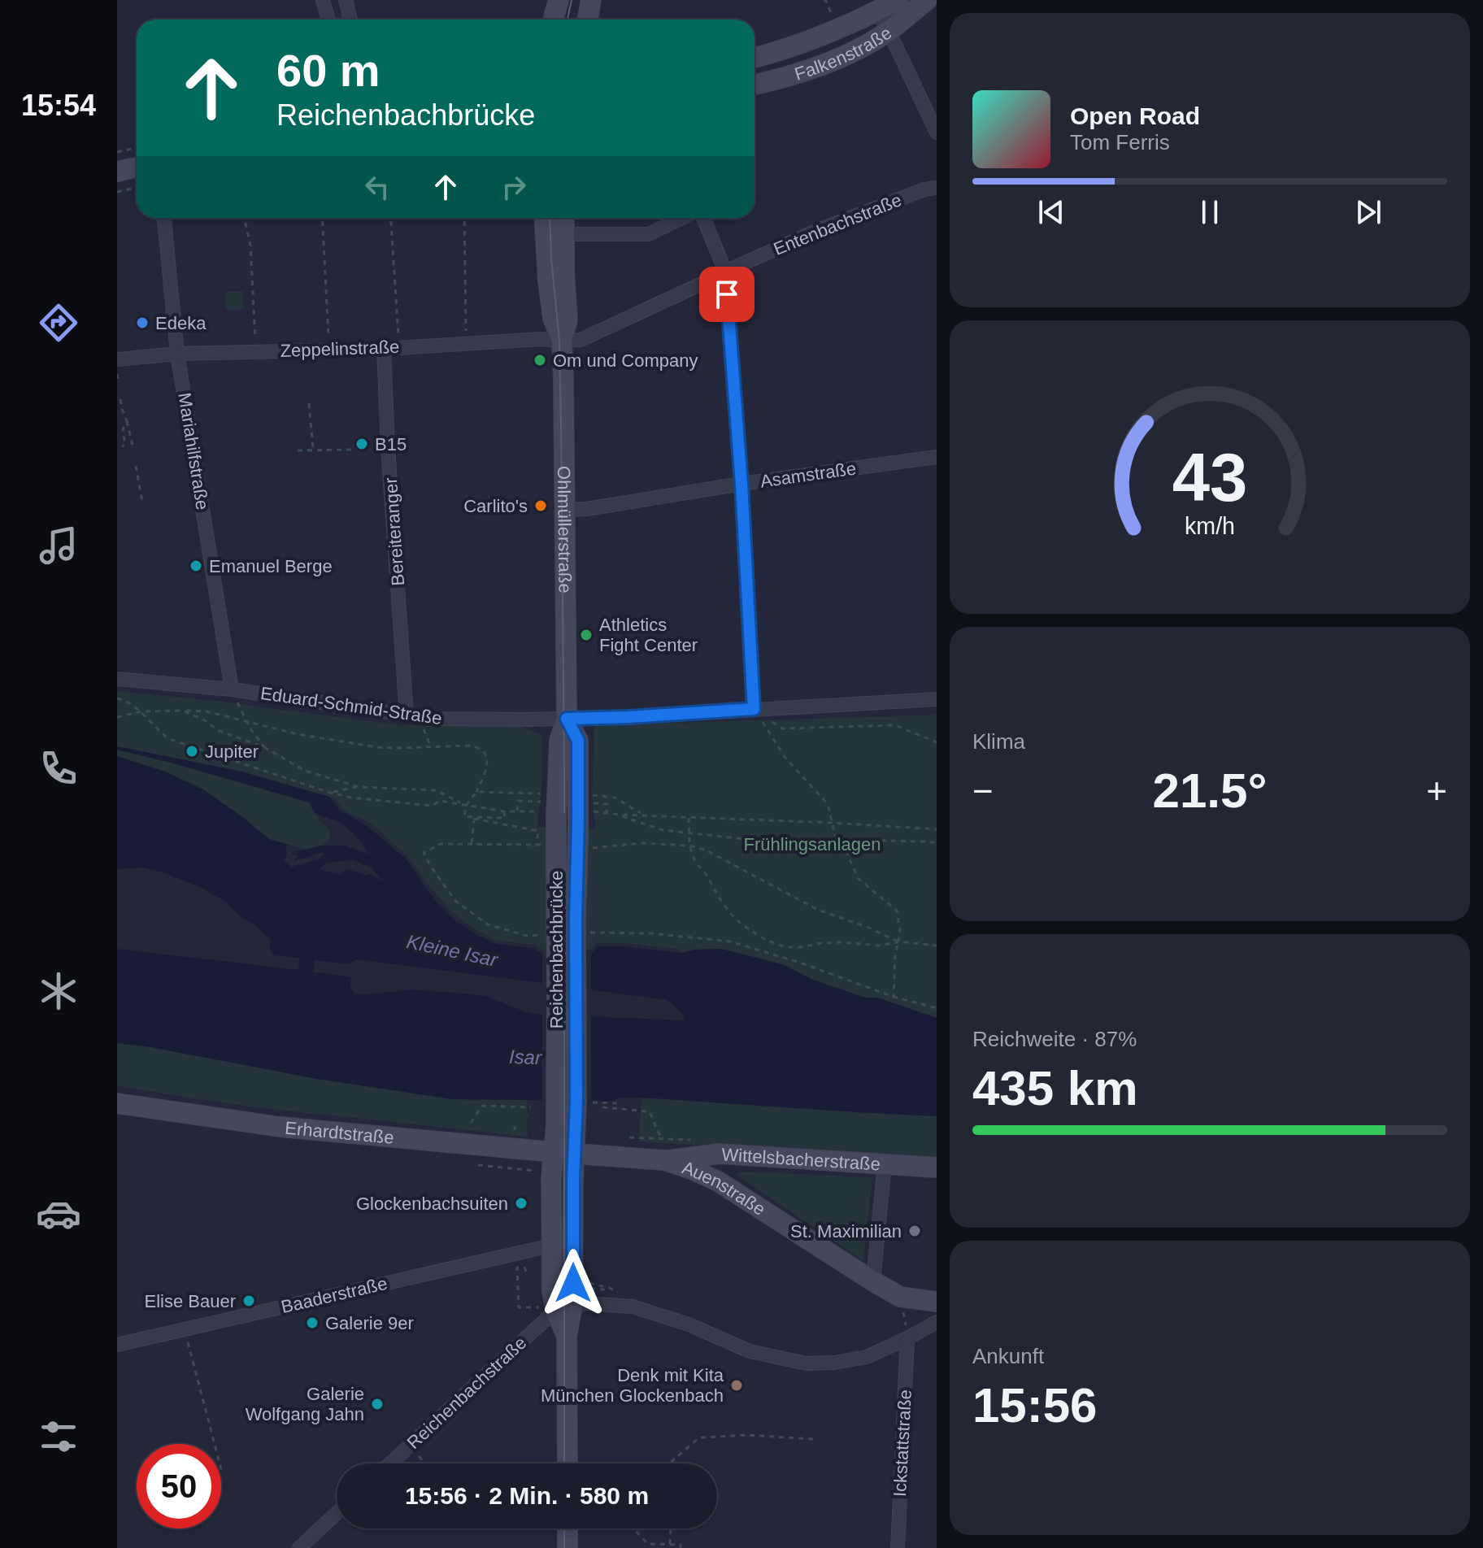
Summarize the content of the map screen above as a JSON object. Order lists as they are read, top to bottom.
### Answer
{
  "streets": {
    "main road": [
      "Falkenstraße",
      "Ohlmüllerstraße",
      "Reichenbachbrücke",
      "Erhardtstraße",
      "Wittelsbacherstraße",
      "Auenstraße"
    ],
    "street": [
      "Entenbachstraße",
      "Zeppelinstraße",
      "Mariahilfstraße",
      "Asamstraße",
      "Bereiteranger",
      "Eduard-Schmid-Straße",
      "Baaderstraße",
      "Reichenbachstraße",
      "Ickstattstraße"
    ]
  },
  "crossings": [
    ["Entenbachstraße", "Zeppelinstraße"],
    ["Entenbachstraße", "Ohlmüllerstraße"],
    ["Zeppelinstraße", "Mariahilfstraße"],
    ["Zeppelinstraße", "Ohlmüllerstraße"],
    ["Zeppelinstraße", "Bereiteranger"],
    ["Mariahilfstraße", "Eduard-Schmid-Straße"],
    ["Asamstraße", "Ohlmüllerstraße"],
    ["Ohlmüllerstraße", "Eduard-Schmid-Straße"],
    ["Ohlmüllerstraße", "Reichenbachbrücke"],
    ["Bereiteranger", "Eduard-Schmid-Straße"],
    ["Eduard-Schmid-Straße", "Reichenbachbrücke"],
    ["Reichenbachbrücke", "Erhardtstraße"],
    ["Reichenbachbrücke", "Auenstraße"],
    ["Erhardtstraße", "Auenstraße"],
    ["Wittelsbacherstraße", "Auenstraße"]
  ],
  "water": ["Kleine Isar", "Isar"],
  "parks": ["Frühlingsanlagen"],
  "places": [
    "Edeka",
    "Om und Company",
    "B15",
    "Carlito's",
    "Emanuel Berge",
    "Athletics Fight Center",
    "Jupiter",
    "Glockenbachsuiten",
    "St. Maximilian",
    "Elise Bauer",
    "Galerie 9er",
    "Denk mit Kita München Glockenbach",
    "Galerie Wolfgang Jahn"
  ],
  "page": {
    "tabs": "15:54",
    "turn": ["60 m", "Reichenbachbrücke"],
    "song": ["Open Road", "Tom Ferris"],
    "tile": [
      "Klima",
      ["Reichweite · 87%", "435 km"],
      ["Ankunft", "15:56"]
    ],
    "heat": ["−", "21.5°", "+"],
    "limit": "50",
    "trip": "15:56 · 2 Min. · 580 m",
    "gauge": ["43", "km/h"]
  }
}
